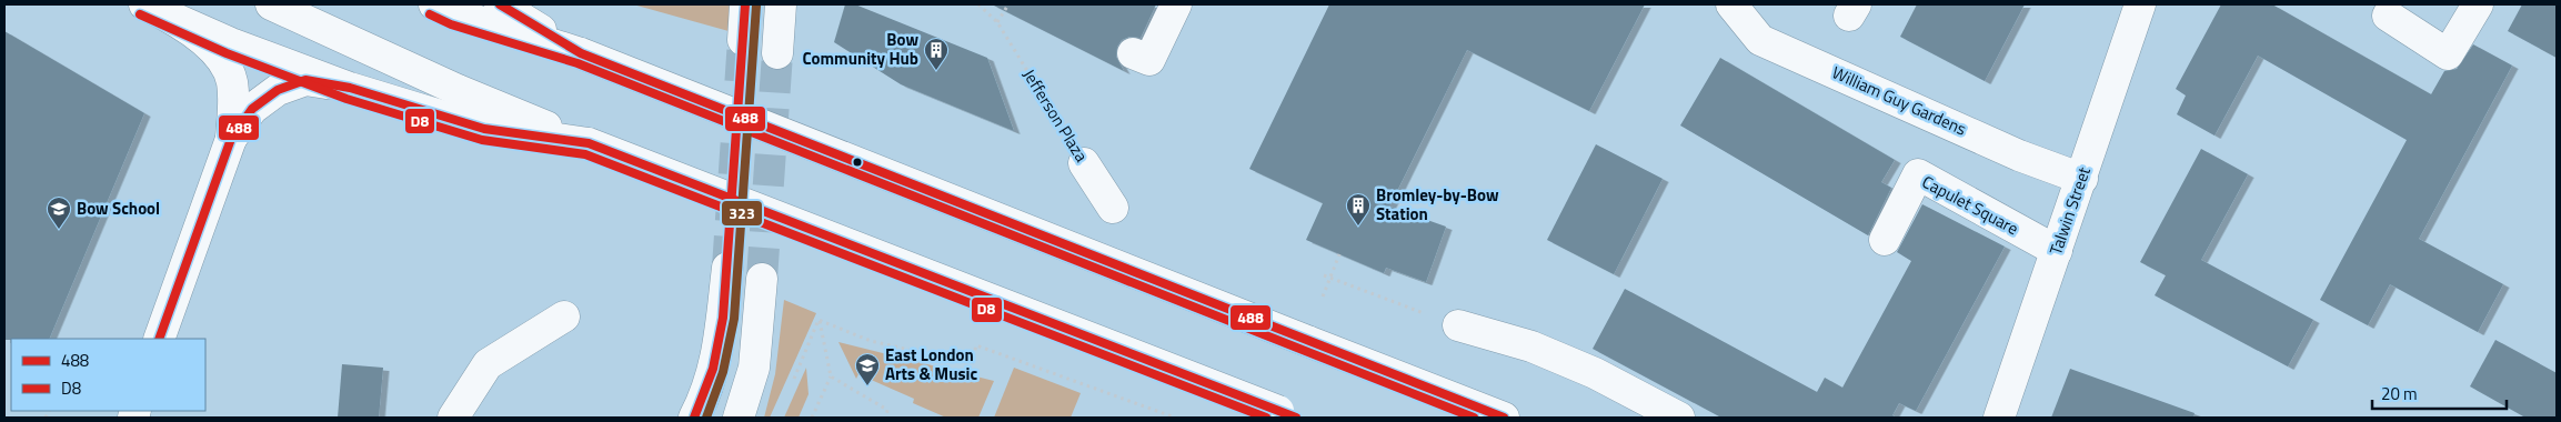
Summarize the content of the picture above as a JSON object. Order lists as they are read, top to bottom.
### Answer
{
  "streets": {
    "main road": [
      "William Guy Gardens",
      "Jefferson Plaza",
      "Capulet Square",
      "Talwin Street"
    ]
  },
  "crossings": [
    ["William Guy Gardens", "Talwin Street"],
    ["Capulet Square", "Talwin Street"]
  ],
  "places": {
    "building": ["Bow Community Hub", "Bromley-by-Bow Station"],
    "school or university": ["Bow School", "East London Arts & Music"]
  },
  "lines": ["transit line 488", "transit line 323", "transit line D8"],
  "legend": ["488", "D8"],
  "scale_bar": "20 m"
}
